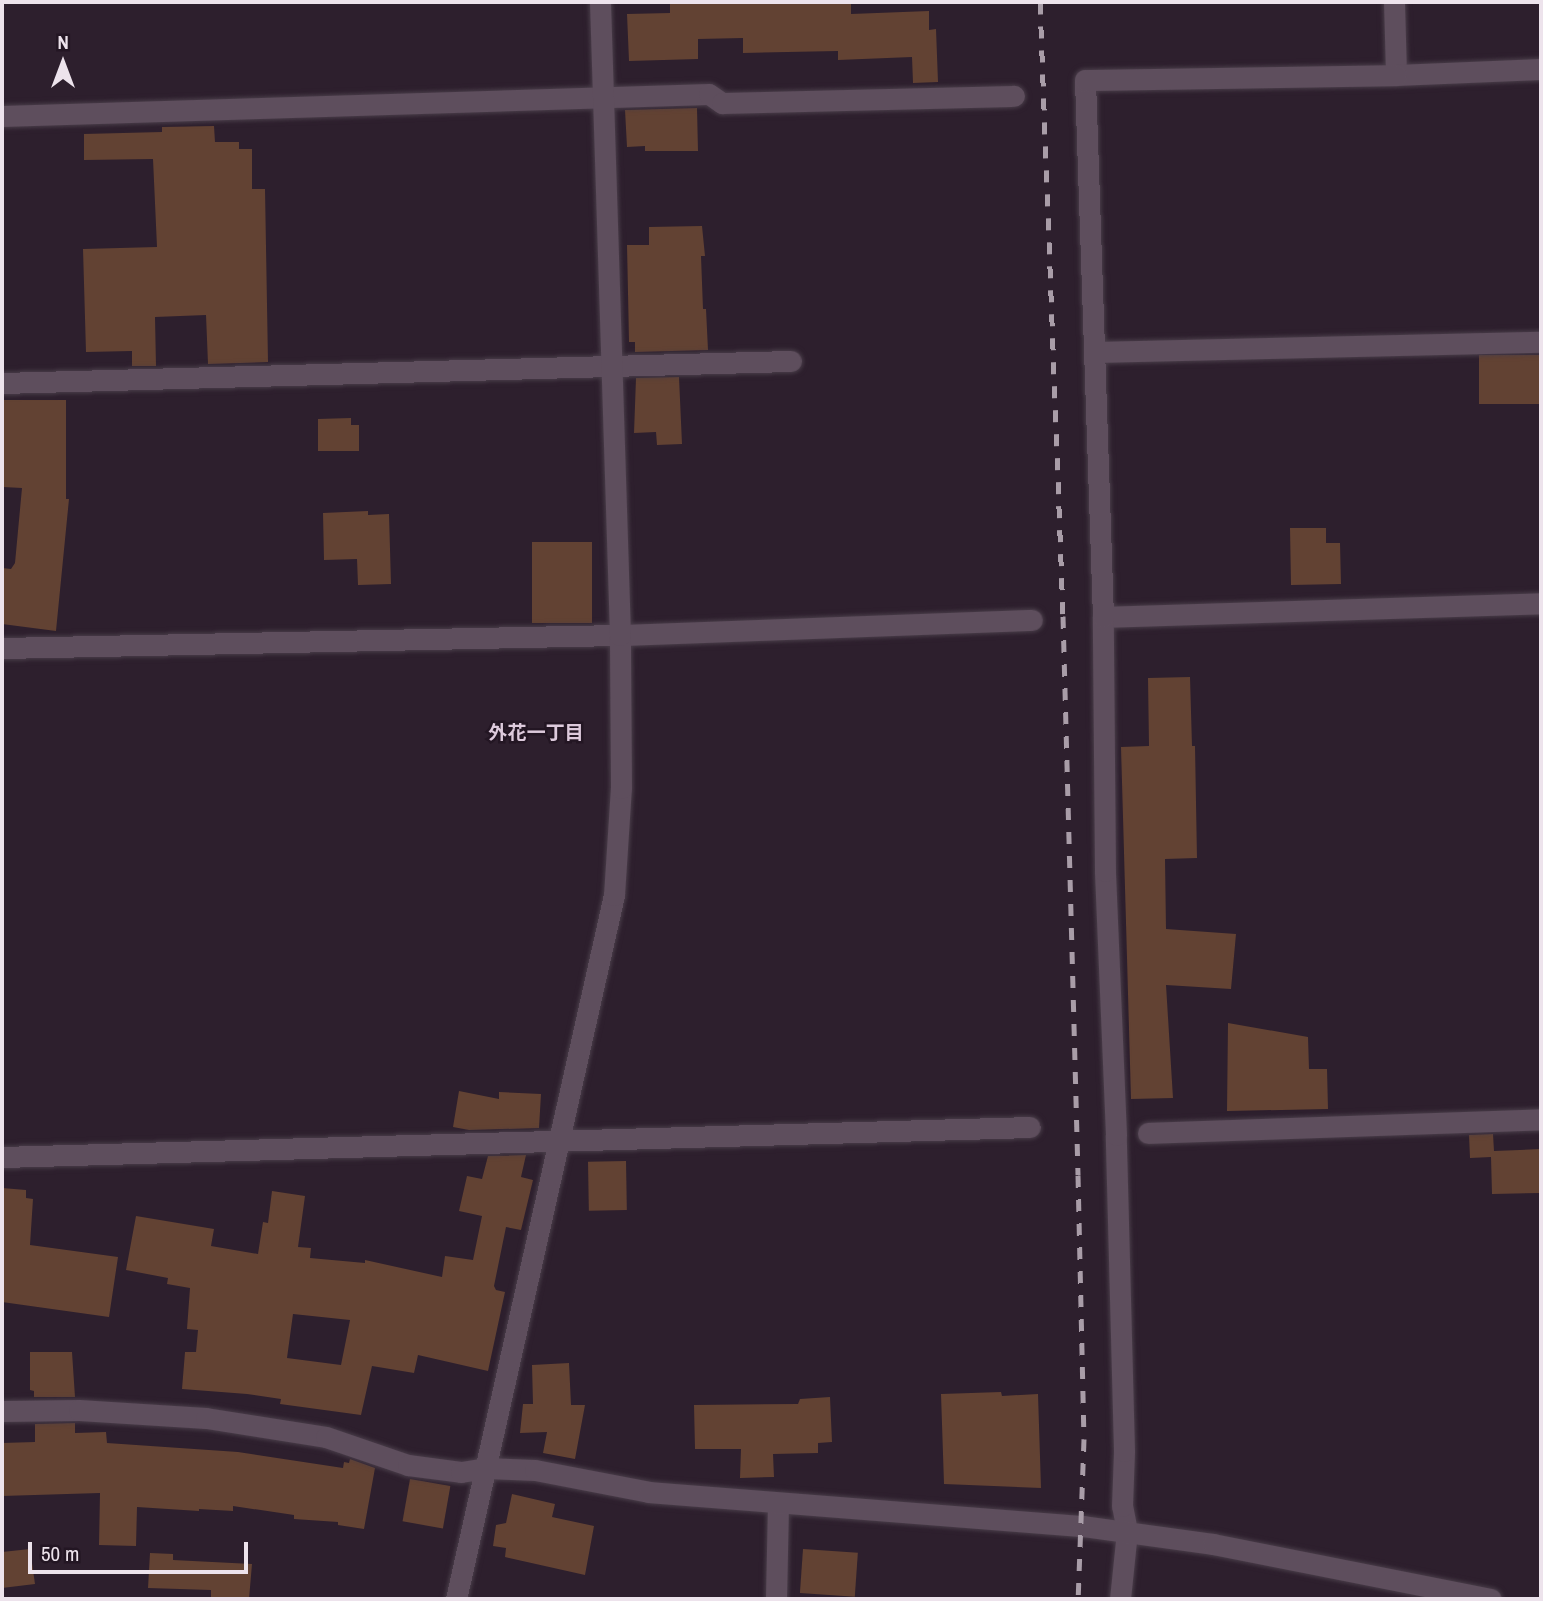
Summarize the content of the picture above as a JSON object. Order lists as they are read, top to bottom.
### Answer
{
  "districts": ["外花一丁目"],
  "scale_bar": "50 m",
  "north": "top"
}
